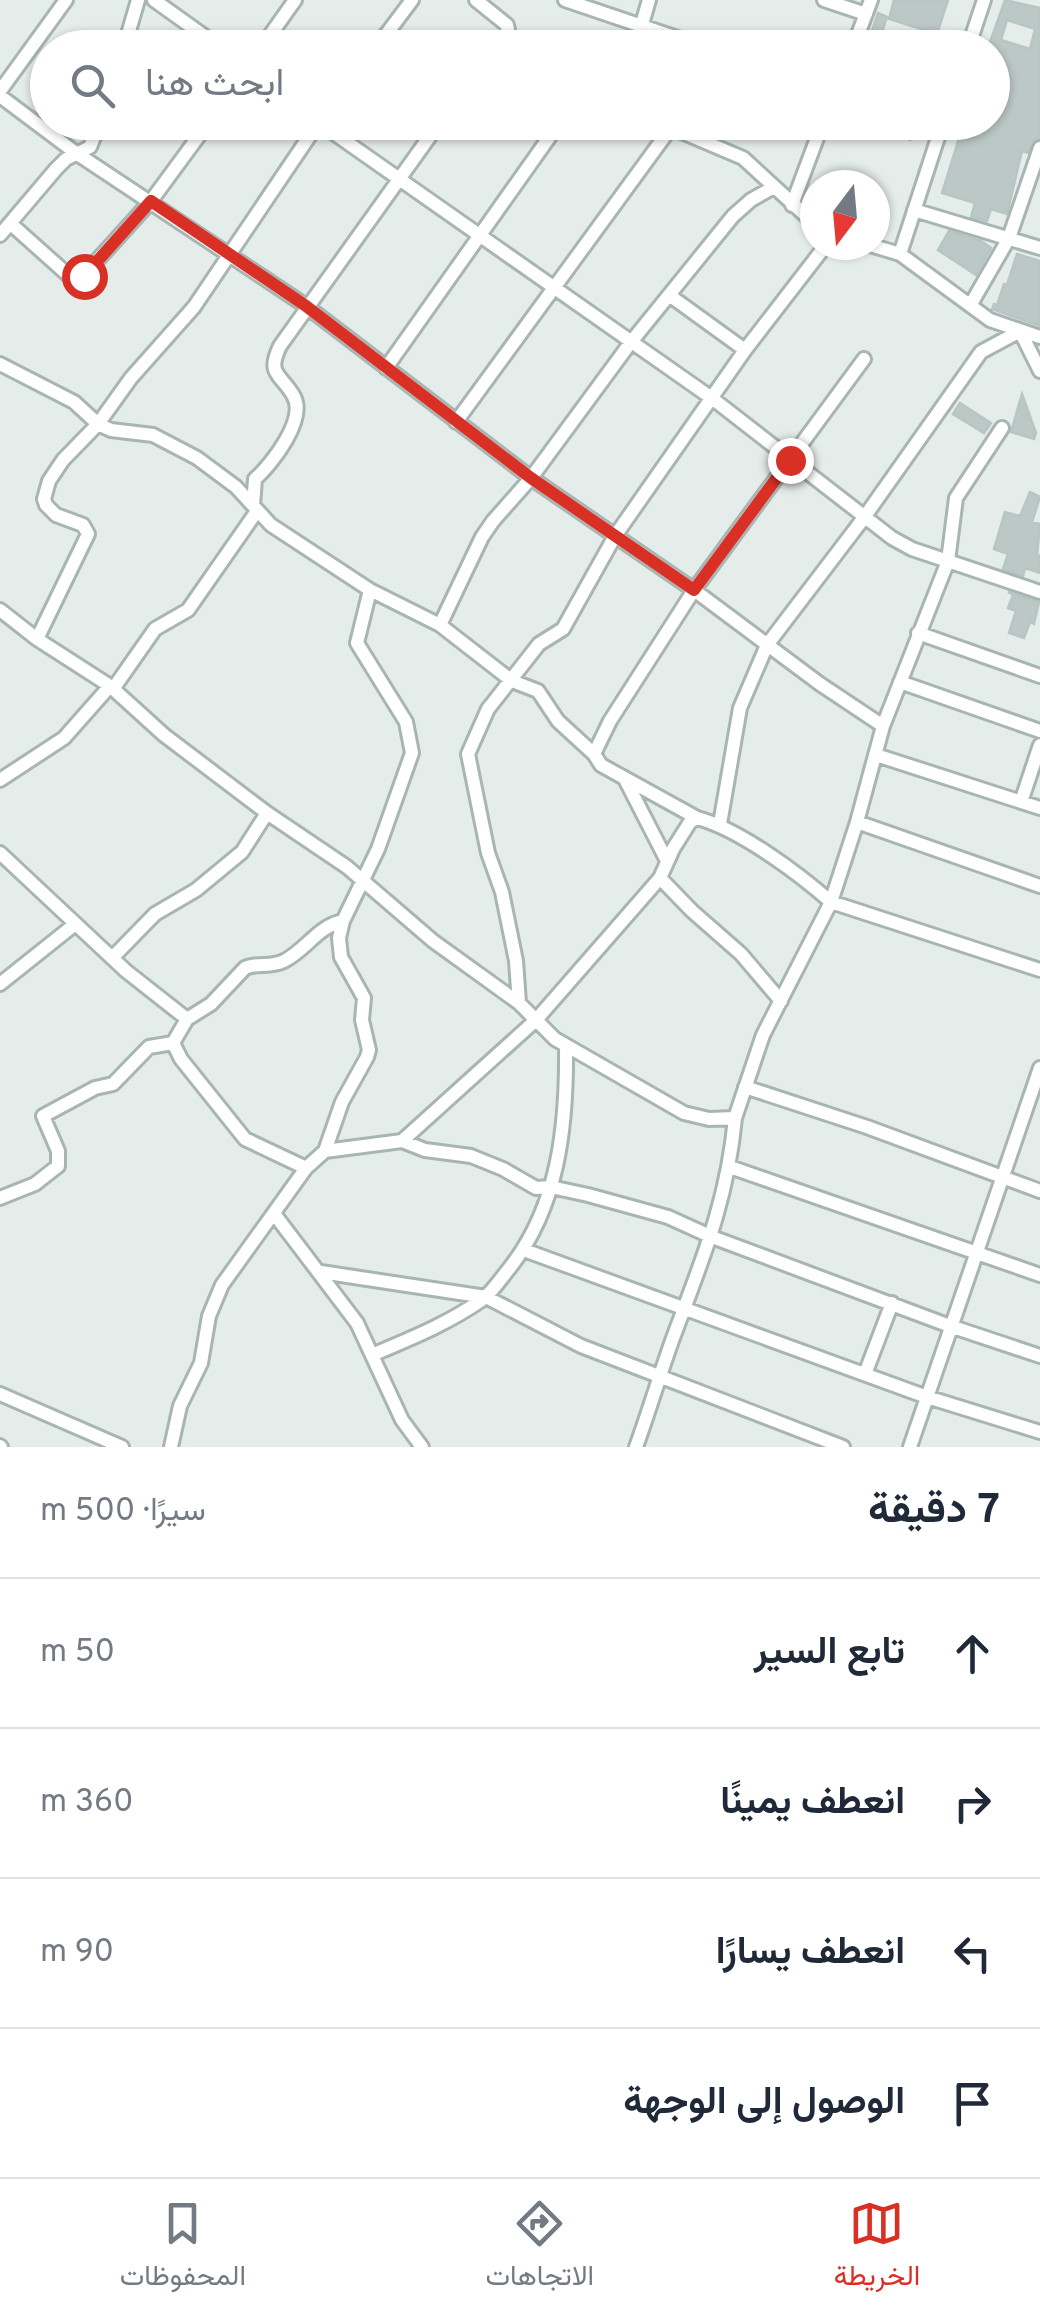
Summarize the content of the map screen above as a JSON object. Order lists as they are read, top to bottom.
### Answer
{
  "north": "bottom",
  "page": {
    "search": "ابحث هنا",
    "heading": ["7 دقيقة", "سيرًا · 500 m"],
    "list": [
      ["تابع السير", "50 m"],
      ["انعطف يمينًا", "360 m"],
      ["انعطف يسارًا", "90 m"],
      "الوصول إلى الوجهة"
    ],
    "nav": ["الخريطة", "الاتجاهات", "المحفوظات"]
  }
}
